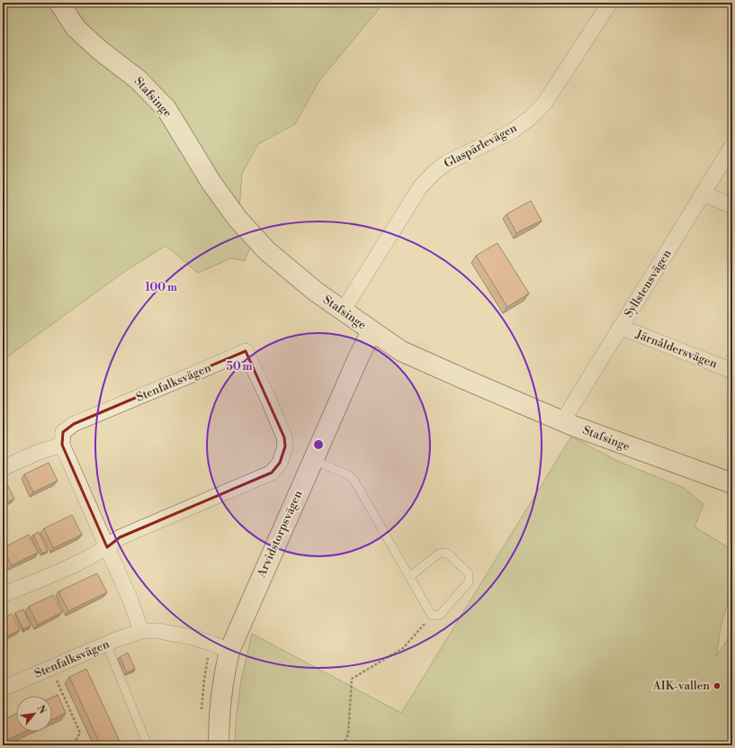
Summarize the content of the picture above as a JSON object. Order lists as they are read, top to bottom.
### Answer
{
  "streets": {
    "street": [
      "Stafsinge",
      "Glaspärlevägen",
      "Syllstensvägen",
      "Järnåldersvägen",
      "Stenfalksvägen",
      "Arvidstorpsvägen"
    ]
  },
  "crossings": [
    ["Stafsinge", "Glaspärlevägen"],
    ["Stafsinge", "Syllstensvägen"],
    ["Stafsinge", "Arvidstorpsvägen"],
    ["Syllstensvägen", "Järnåldersvägen"],
    ["Stenfalksvägen", "Arvidstorpsvägen"]
  ],
  "places": ["AIK-vallen"],
  "north": "top right",
  "rings": ["100 m", "50 m"]
}
